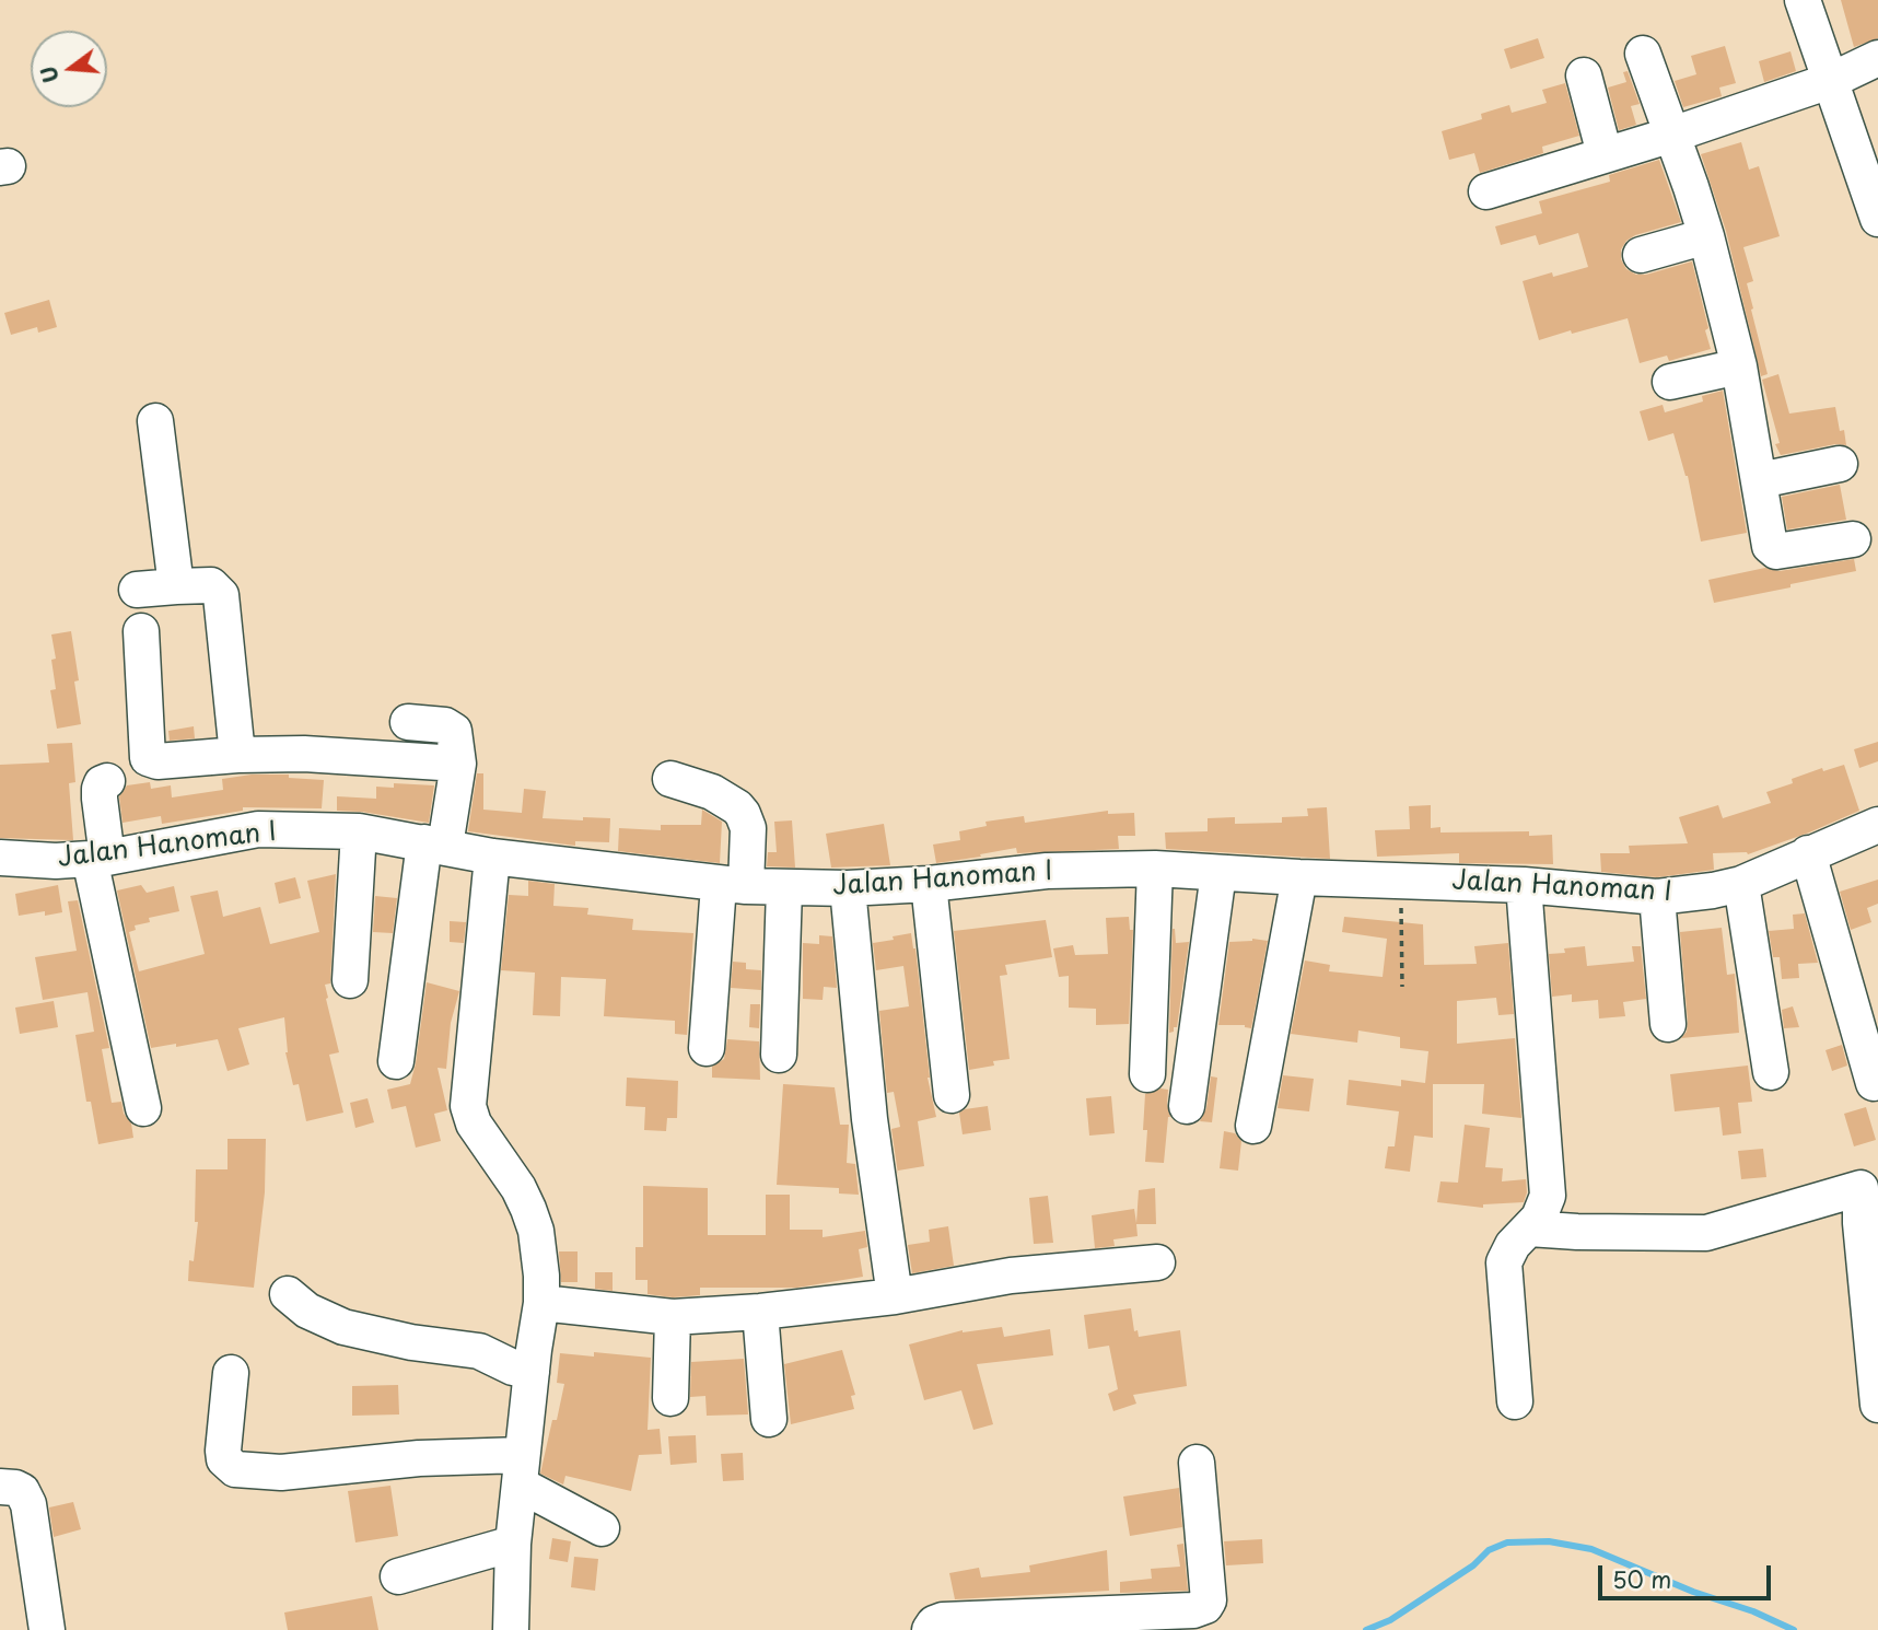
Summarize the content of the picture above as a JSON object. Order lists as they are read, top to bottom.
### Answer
{
  "streets": {
    "street": ["Jalan Hanoman I"]
  },
  "scale_bar": "50 m",
  "north": "left"
}
